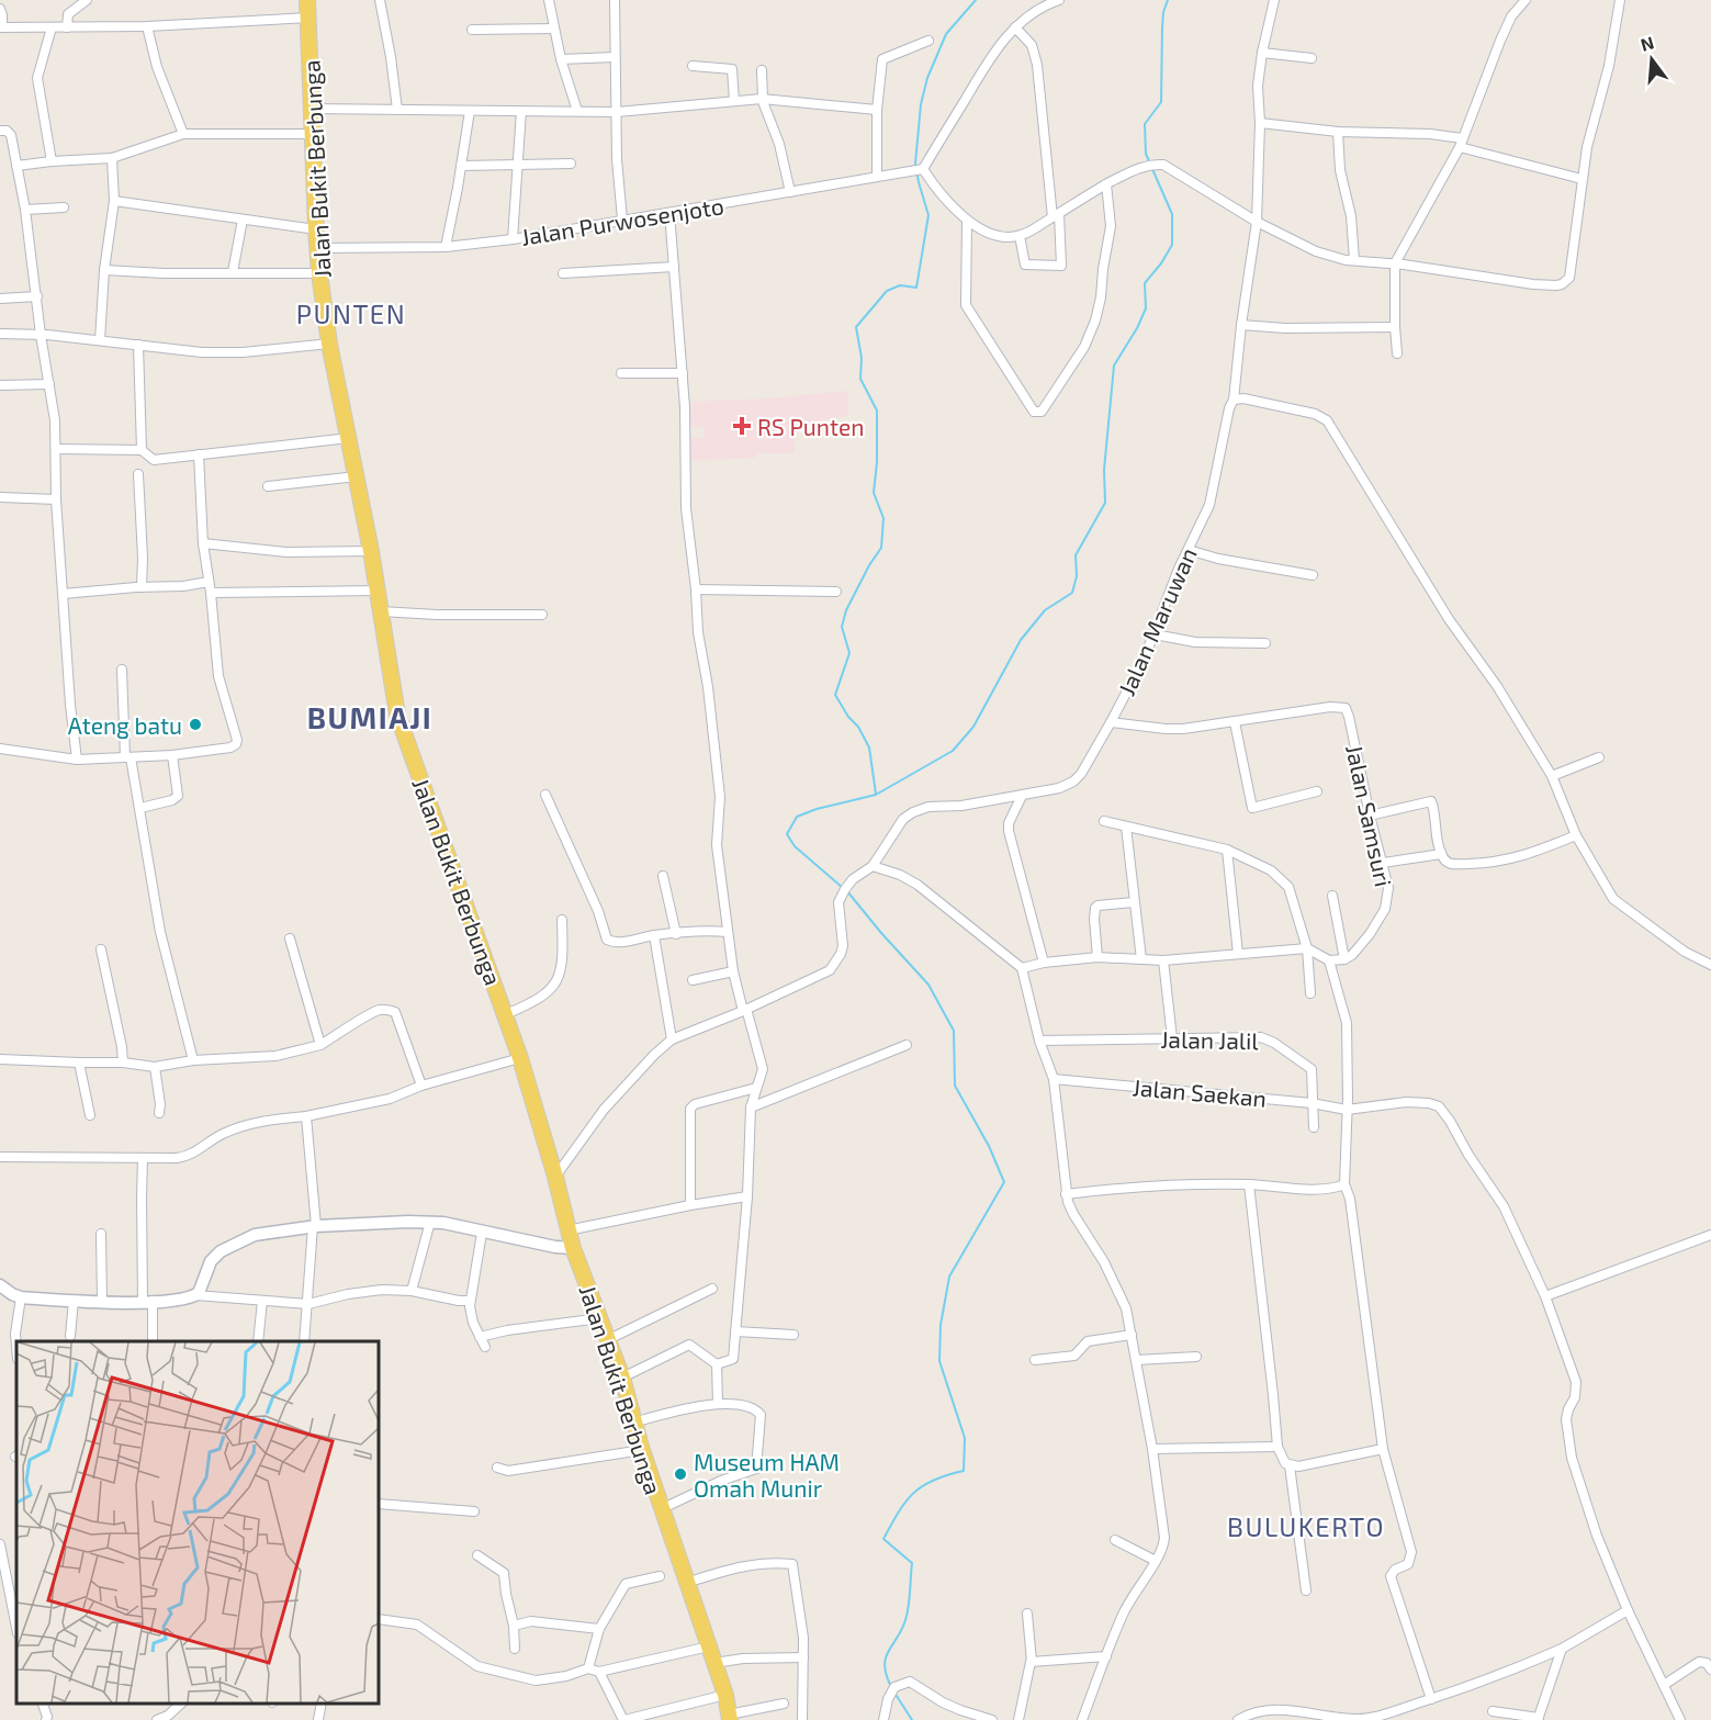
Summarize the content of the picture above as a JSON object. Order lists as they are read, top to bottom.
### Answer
{
  "streets": {
    "main road": ["Jalan Bukit Berbunga"],
    "street": [
      "Jalan Purwosenjoto",
      "Jalan Maruwan",
      "Jalan Samsuri",
      "Jalan Jalil",
      "Jalan Saekan"
    ]
  },
  "crossings": [
    ["Jalan Bukit Berbunga", "Jalan Purwosenjoto"],
    ["Jalan Maruwan", "Jalan Samsuri"],
    ["Jalan Jalil", "Jalan Saekan"]
  ],
  "districts": ["PUNTEN", "BUMIAJI", "BULUKERTO"],
  "places": {
    "health": ["RS Punten"],
    "other": ["Ateng batu", "Museum HAM Omah Munir"]
  },
  "north": "top"
}
